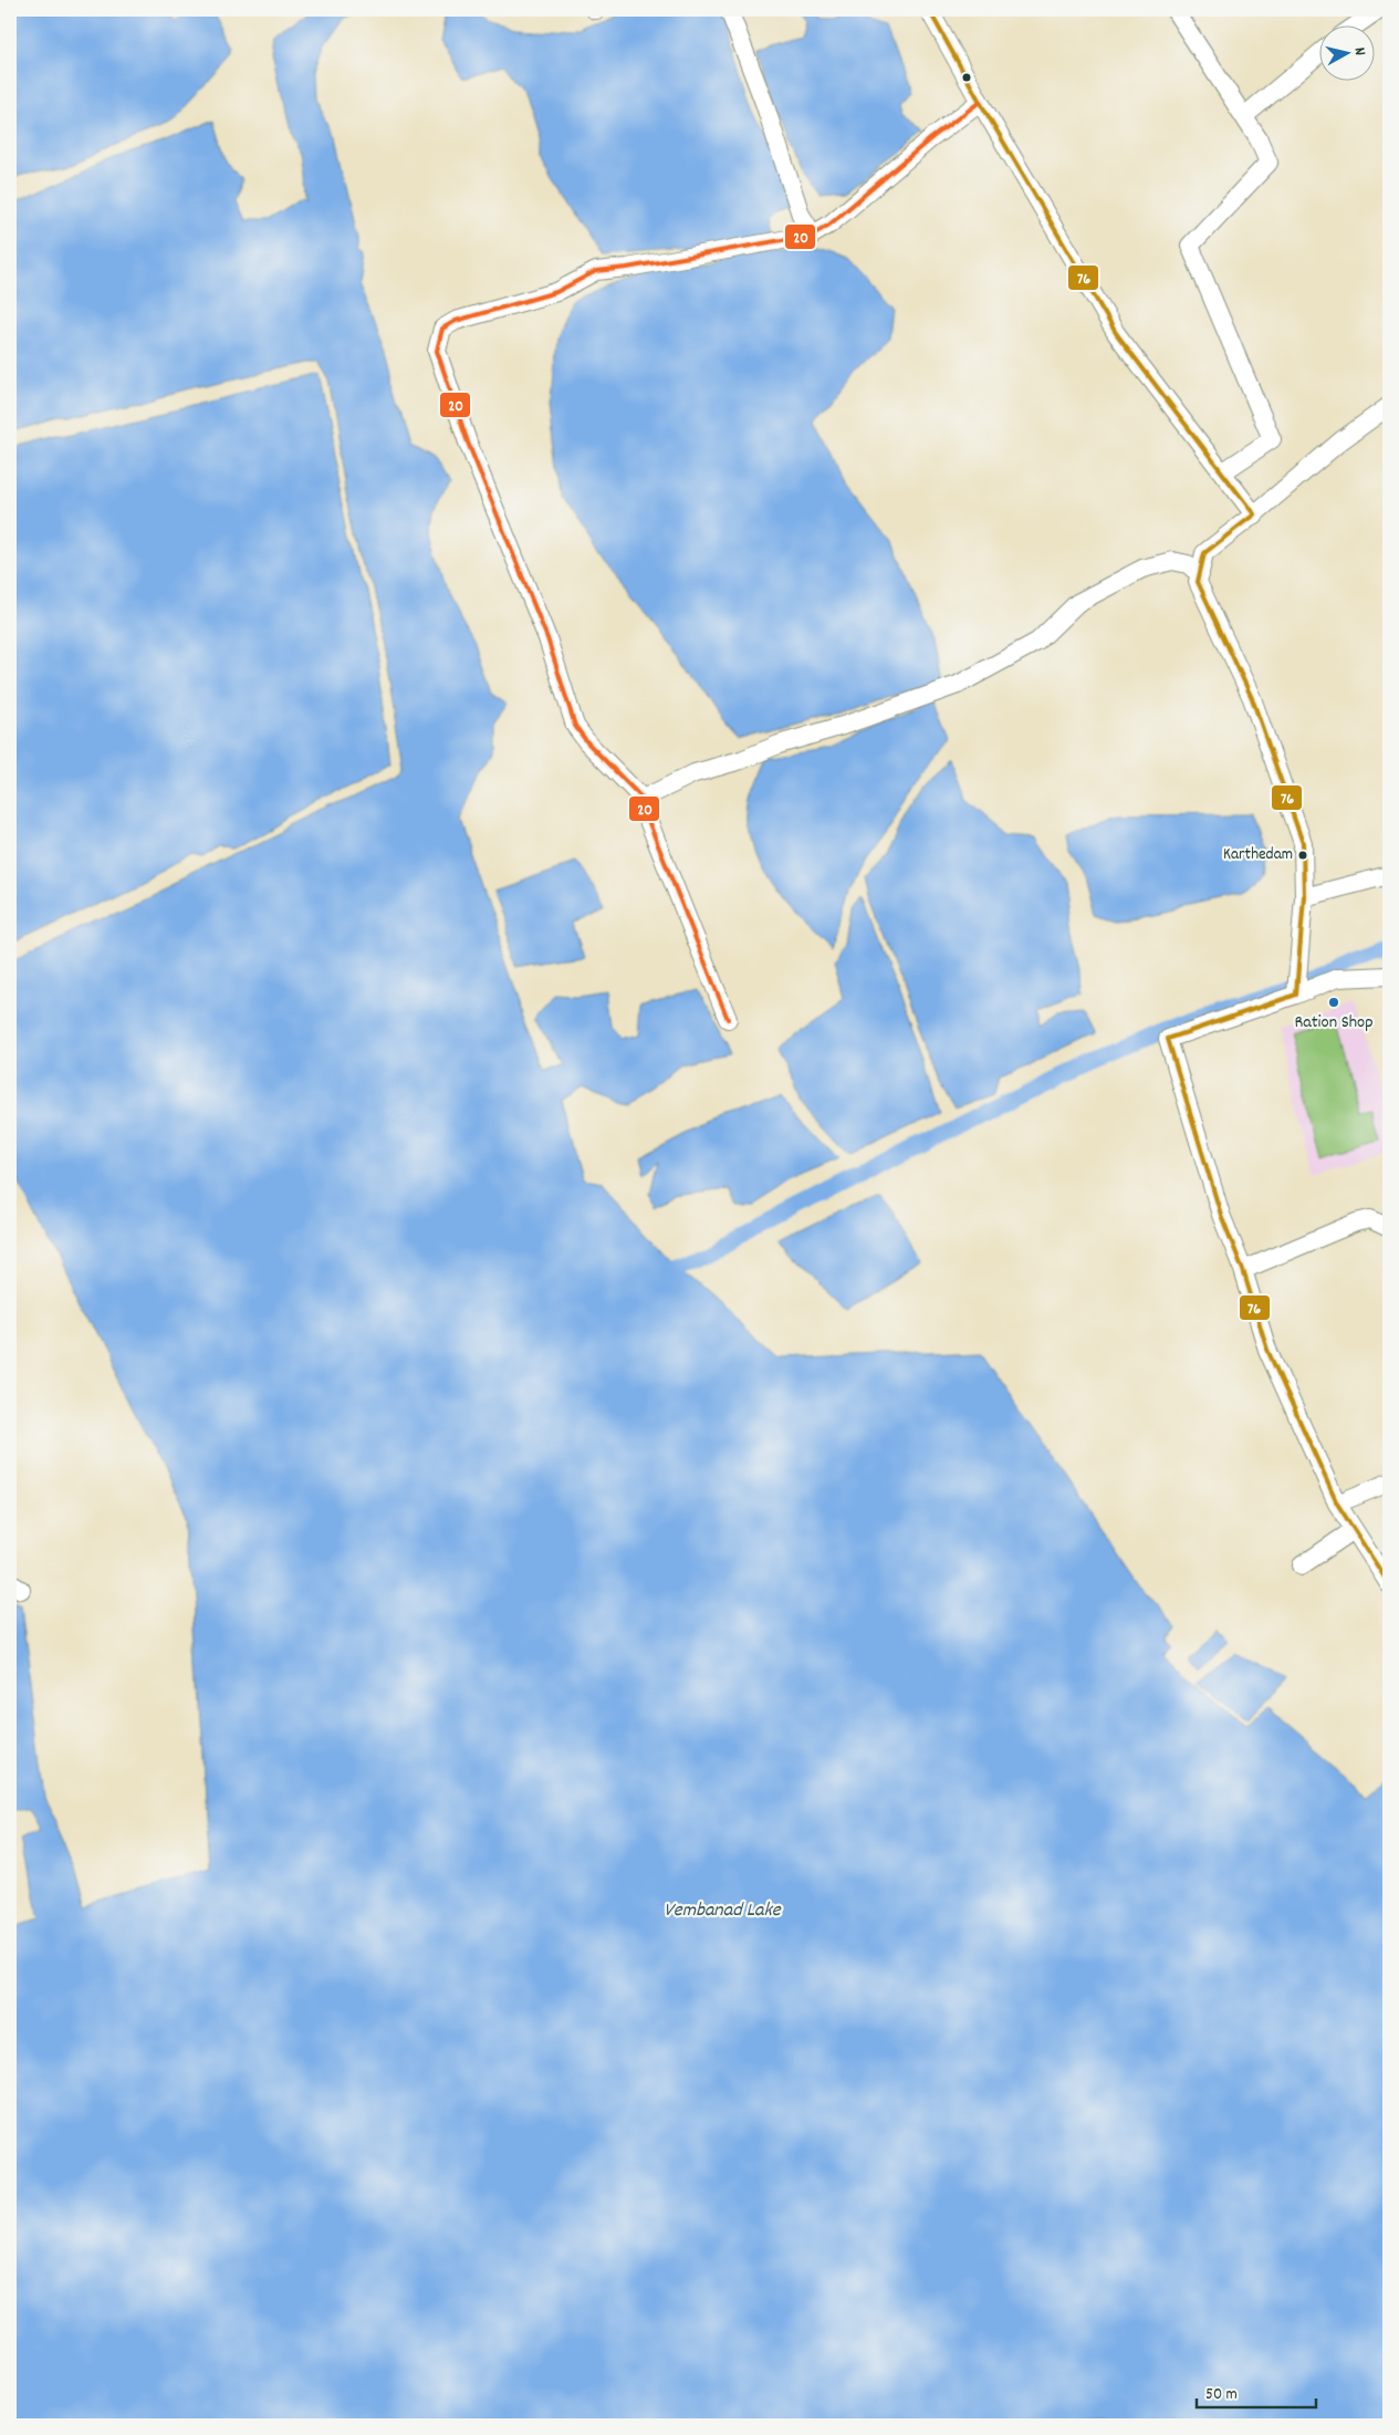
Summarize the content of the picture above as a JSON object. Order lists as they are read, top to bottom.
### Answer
{
  "water": ["Vembanad Lake"],
  "places": ["Karthedam", "Ration Shop"],
  "lines": ["transit line 76", "transit line 20"],
  "scale_bar": "50 m",
  "north": "right"
}
